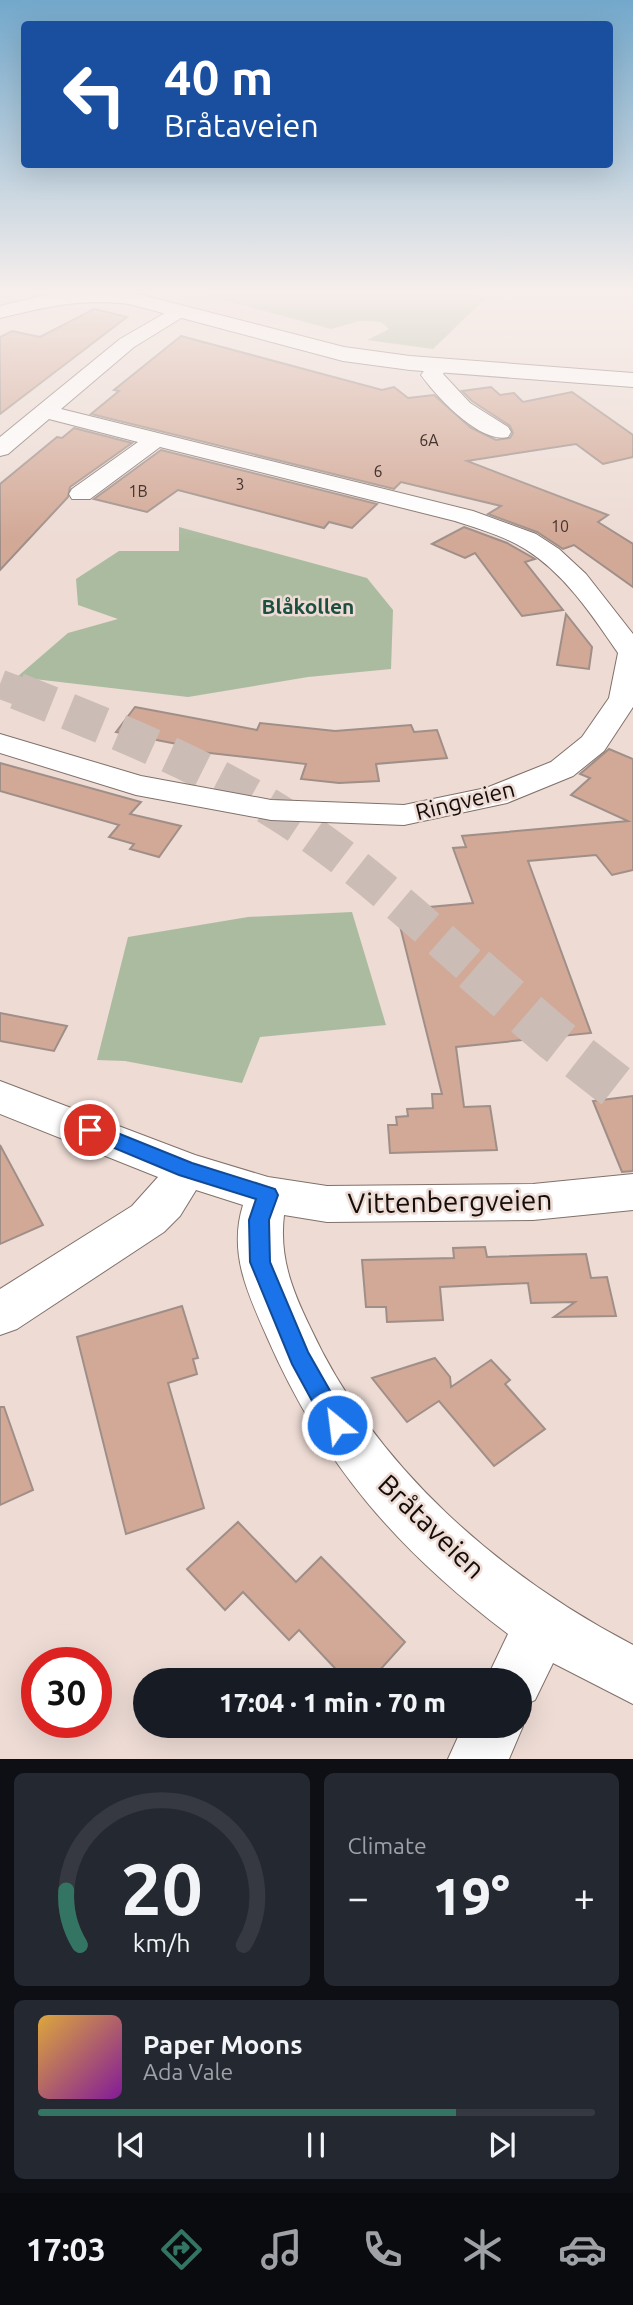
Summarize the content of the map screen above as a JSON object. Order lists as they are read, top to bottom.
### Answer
{
  "streets": {
    "street": ["Ringveien", "Vittenbergveien", "Bråtaveien"]
  },
  "crossings": [
    ["Vittenbergveien", "Bråtaveien"]
  ],
  "districts": ["Blåkollen"],
  "house_numbers": [
    "6A",
    "6",
    "3",
    "1B",
    "10"
  ],
  "page": {
    "turn": ["40 m", "Bråtaveien"],
    "limit": "30",
    "trip": "17:04 · 1 min · 70 m",
    "tile": "Climate",
    "heat": ["−", "19°", "+"],
    "song": ["Paper Moons", "Ada Vale"],
    "tabs": "17:03",
    "gauge": ["20", "km/h"]
  }
}
